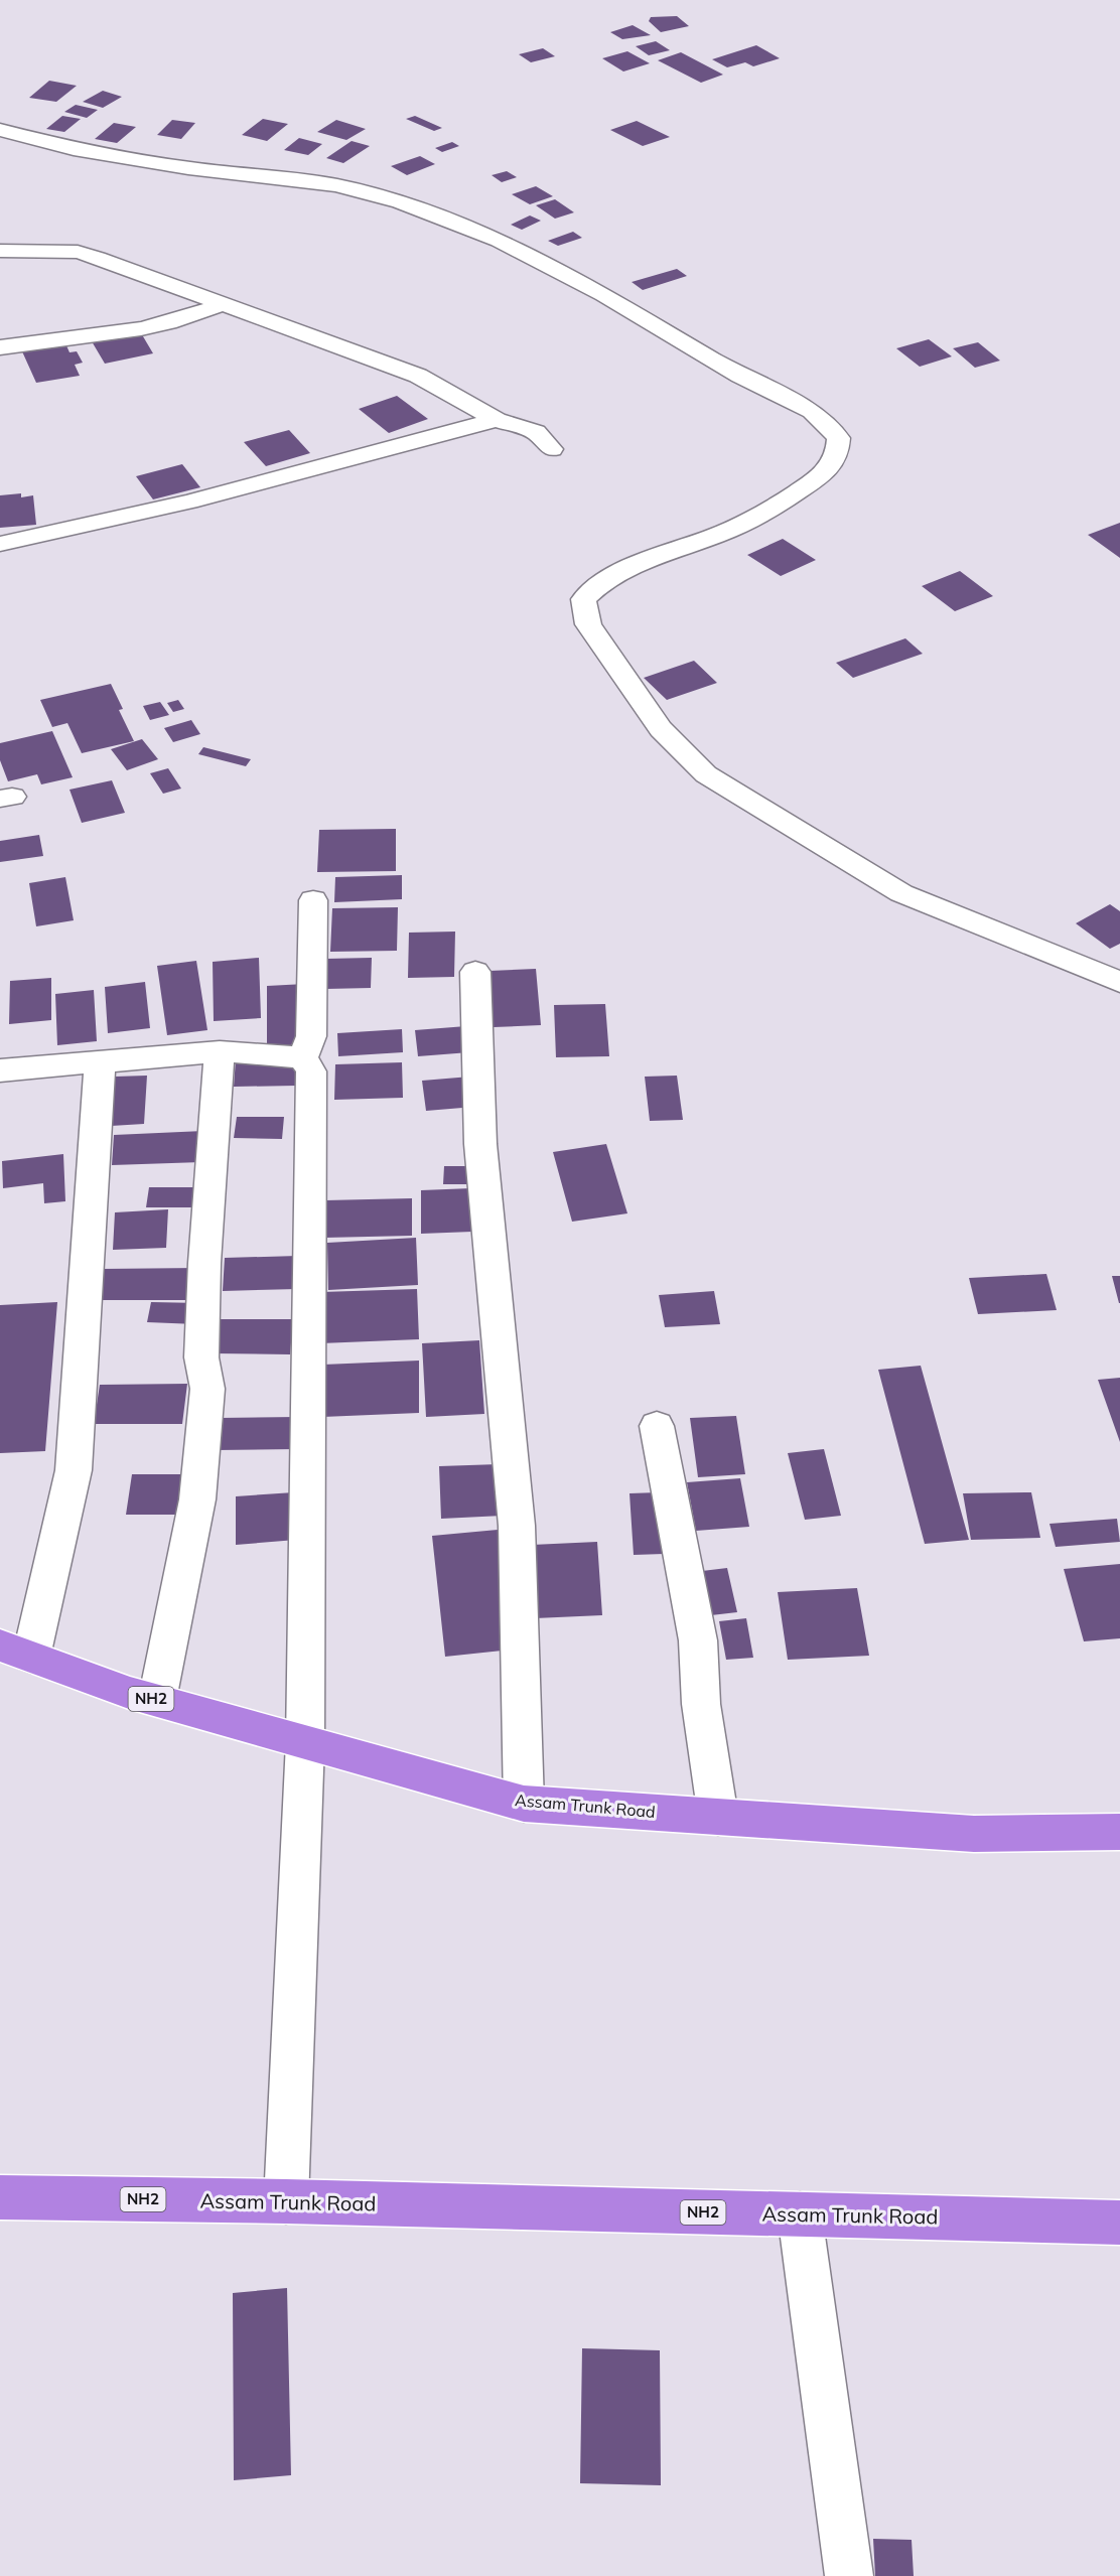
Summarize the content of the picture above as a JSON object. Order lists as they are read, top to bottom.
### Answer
{
  "streets": {
    "highway": ["NH2", "Assam Trunk Road"]
  }
}
